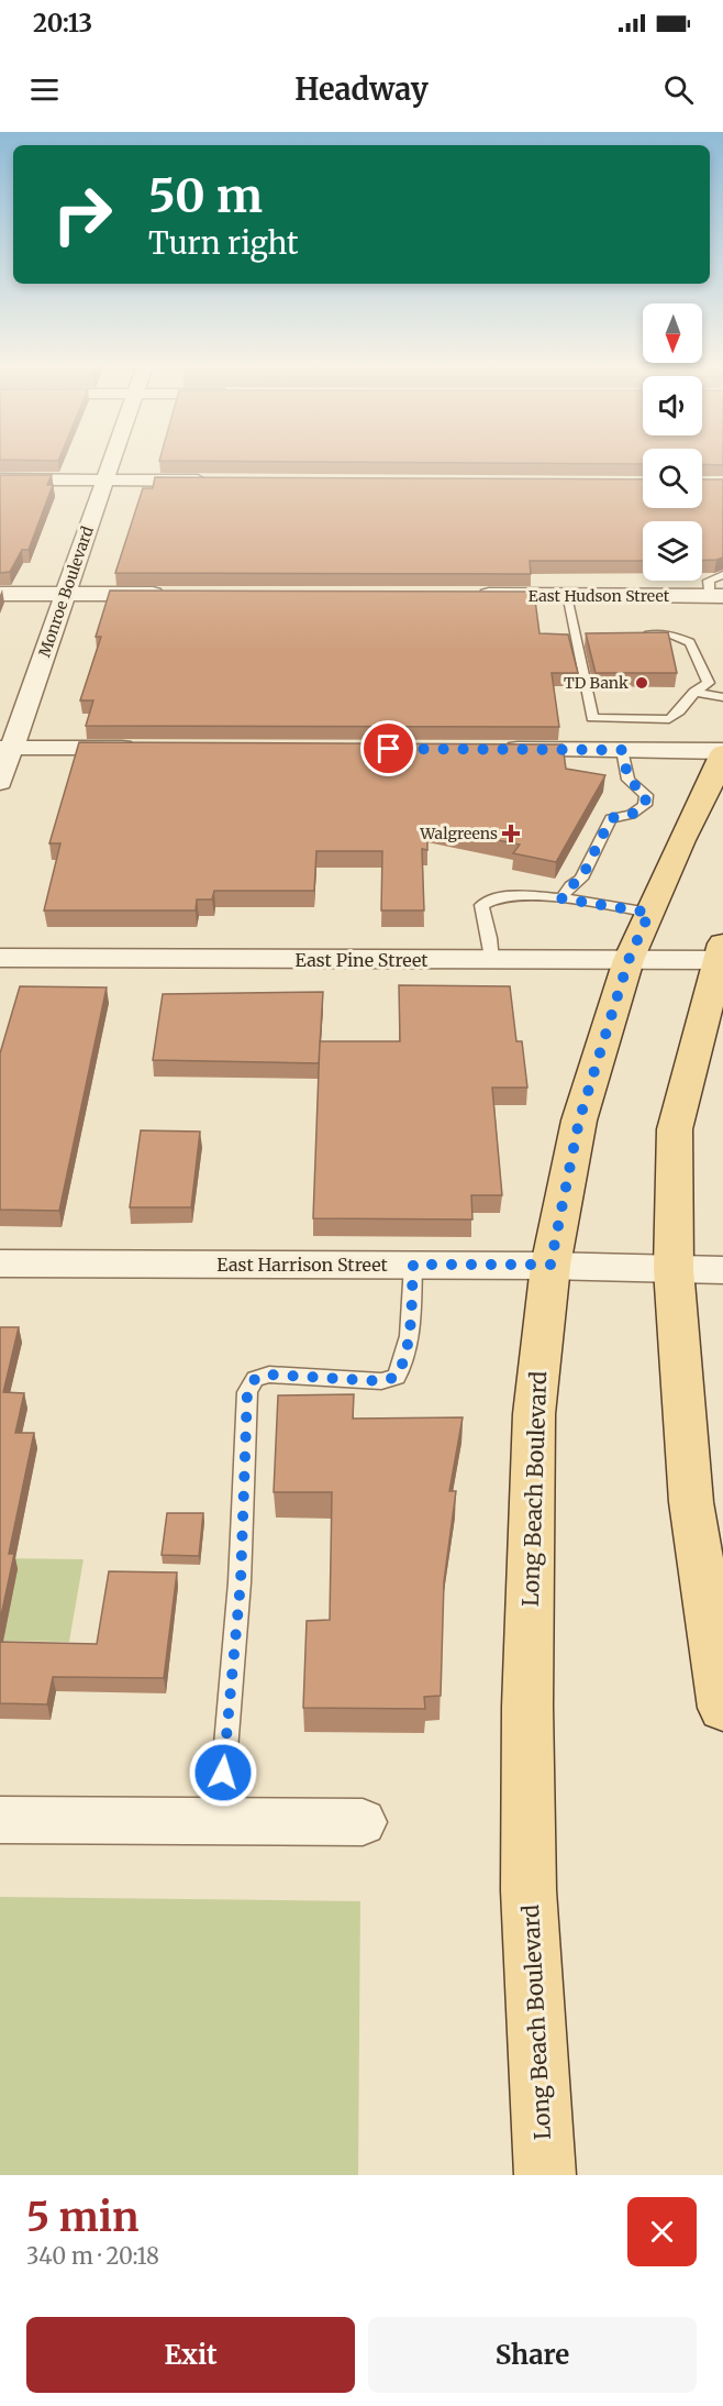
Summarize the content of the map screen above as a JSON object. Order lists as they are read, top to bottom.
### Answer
{
  "streets": {
    "main road": ["Long Beach Boulevard"],
    "street": [
      "Monroe Boulevard",
      "East Hudson Street",
      "East Pine Street",
      "East Harrison Street"
    ]
  },
  "crossings": [
    ["East Pine Street", "Long Beach Boulevard"],
    ["East Harrison Street", "Long Beach Boulevard"]
  ],
  "places": {
    "other": ["TD Bank"],
    "health": ["Walgreens"]
  },
  "north": "bottom",
  "page": {
    "status": "20:13",
    "header": "Headway",
    "turn": ["50 m", "Turn right"],
    "heading": ["5 min", "340 m · 20:18"],
    "buttons": ["Exit", "Share"]
  }
}
